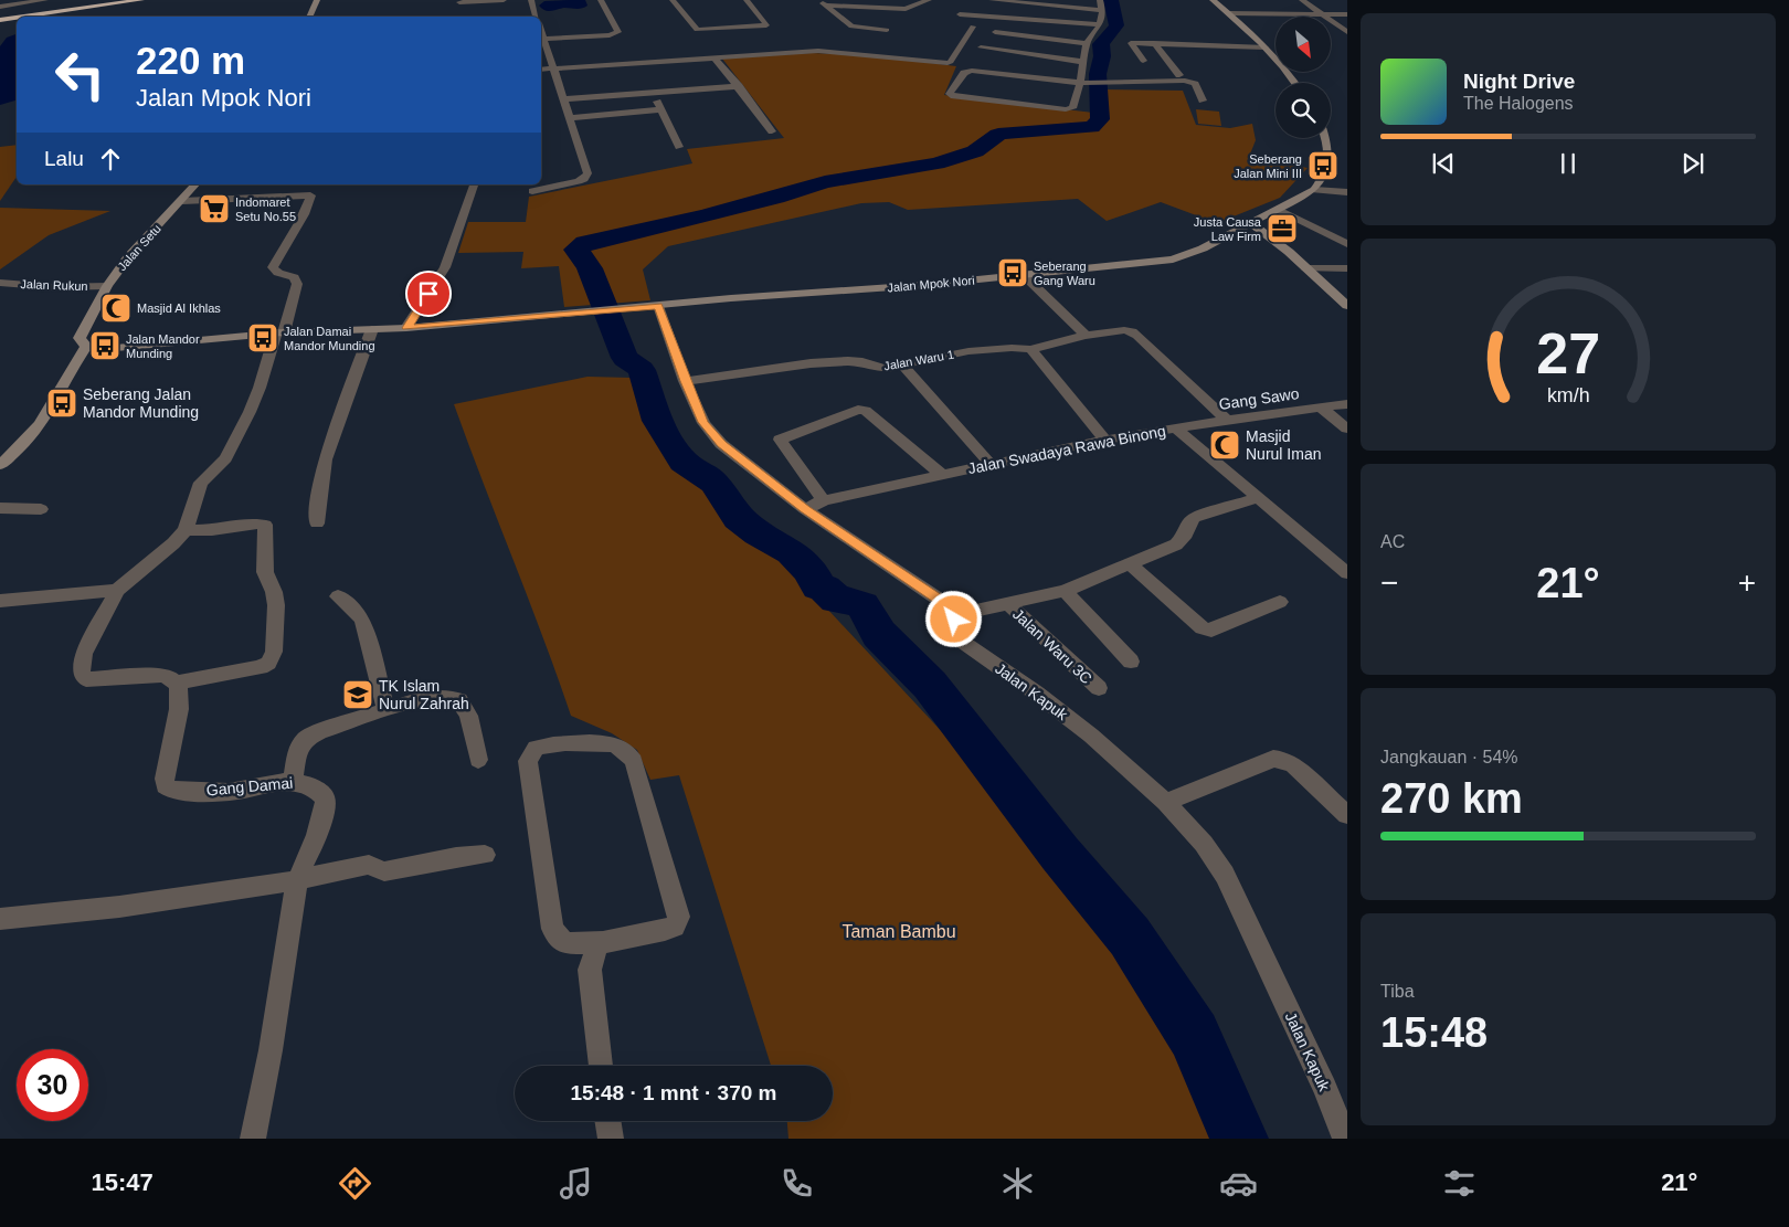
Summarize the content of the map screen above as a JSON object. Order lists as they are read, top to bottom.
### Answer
{
  "streets": {
    "main road": ["Jalan Setu", "Jalan Mpok Nori"],
    "street": [
      "Jalan Rukun",
      "Jalan Waru 1",
      "Gang Sawo",
      "Jalan Swadaya Rawa Binong",
      "Jalan Waru 3C",
      "Jalan Kapuk",
      "Gang Damai"
    ]
  },
  "crossings": [
    ["Jalan Setu", "Jalan Rukun"],
    ["Jalan Waru 1", "Gang Sawo"],
    ["Gang Sawo", "Jalan Swadaya Rawa Binong"]
  ],
  "parks": ["Taman Bambu"],
  "places": {
    "bus stop": [
      "Seberang Jalan Mini III",
      "Seberang Gang Waru",
      "Jalan Damai Mandor Munding",
      "Jalan Mandor Munding",
      "Seberang Jalan Mandor Munding"
    ],
    "supermarket": ["Indomaret Setu No.55"],
    "office": ["Justa Causa Law Firm"],
    "mosque": ["Masjid Al Ikhlas", "Masjid Nurul Iman"],
    "school or university": ["TK Islam Nurul Zahrah"]
  },
  "north": "bottom right",
  "page": {
    "turn": ["220 m", "Jalan Mpok Nori"],
    "song": ["Night Drive", "The Halogens"],
    "then": "Lalu",
    "tile": [
      "AC",
      ["Jangkauan · 54%", "270 km"],
      ["Tiba", "15:48"]
    ],
    "heat": ["−", "21°", "+"],
    "limit": "30",
    "trip": "15:48 · 1 mnt · 370 m",
    "tabs": ["15:47", "21°"],
    "gauge": ["27", "km/h"]
  }
}
